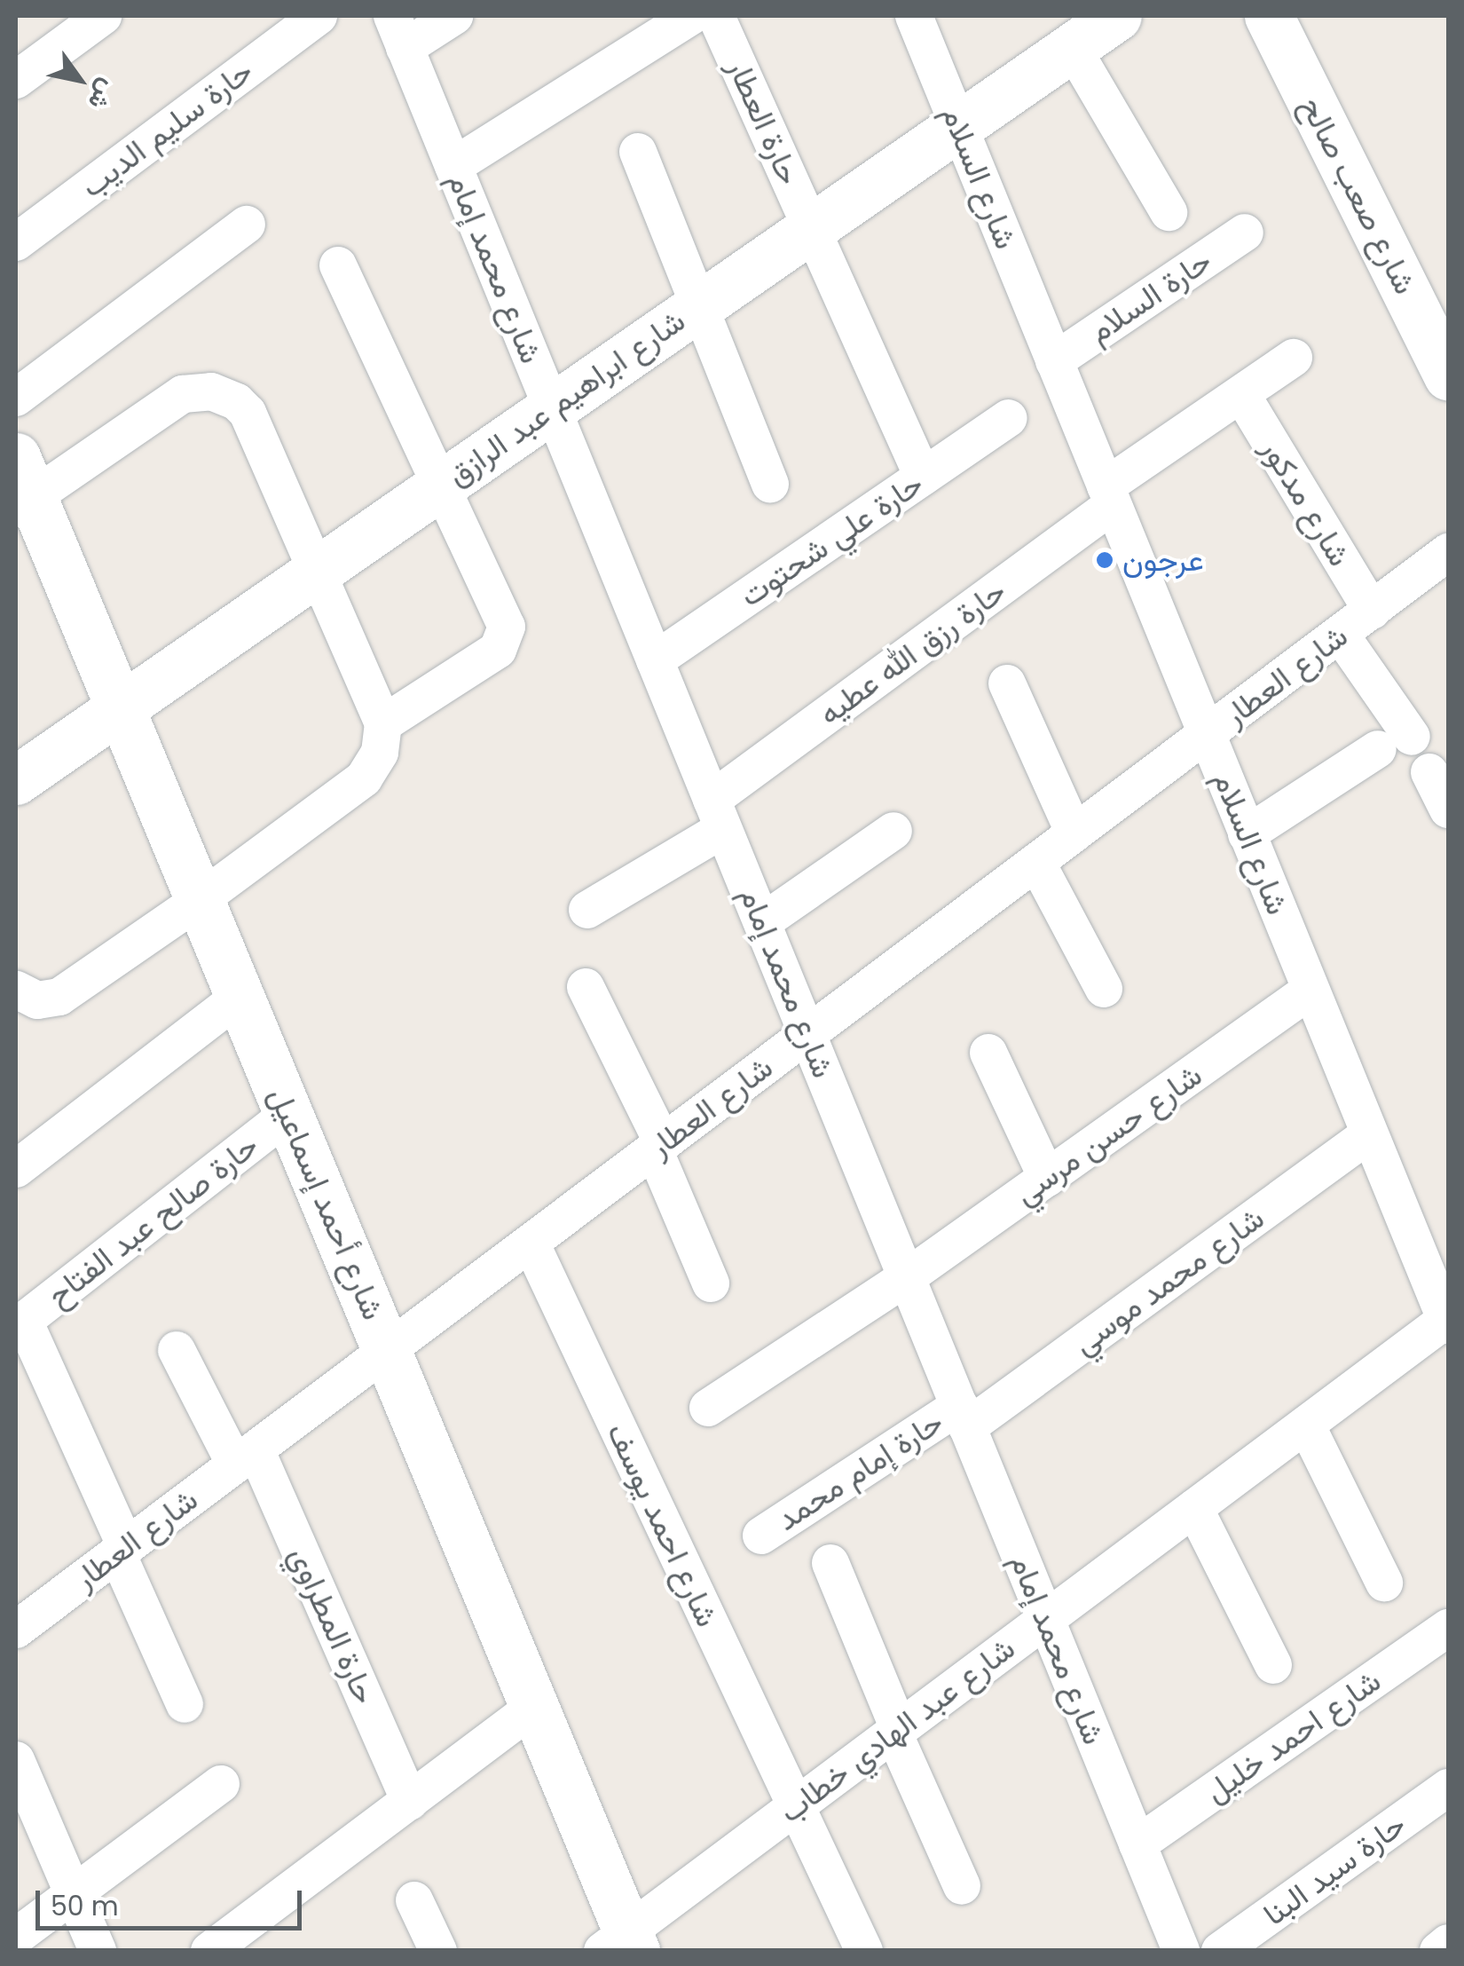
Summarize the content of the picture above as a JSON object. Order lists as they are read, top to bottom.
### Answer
{
  "streets": {
    "street": [
      "حارة العطار",
      "حارة سليم الديب",
      "شارع السلام",
      "شارع صعب صالح",
      "شارع محمد إمام",
      "حارة السلام",
      "شارع ابراهيم عبد الرازق",
      "شارع مدكور",
      "حارة علي شحتوت",
      "حارة رزق الله عطيه",
      "شارع العطار",
      "شارع حسن مرسي",
      "شارع أحمد إسماعيل",
      "حارة صالح عبد الفتاح",
      "شارع محمد موسي",
      "حارة إمام محمد",
      "شارع احمد يوسف",
      "حارة المطراوي",
      "شارع عبد الهادي خطاب",
      "شارع احمد خليل",
      "حارة سيد البنا"
    ]
  },
  "crossings": [
    ["حارة العطار", "شارع ابراهيم عبد الرازق"],
    ["حارة العطار", "حارة علي شحتوت"],
    ["شارع السلام", "حارة السلام"],
    ["شارع السلام", "شارع ابراهيم عبد الرازق"],
    ["شارع السلام", "حارة رزق الله عطيه"],
    ["شارع السلام", "شارع العطار"],
    ["شارع السلام", "شارع حسن مرسي"],
    ["شارع السلام", "شارع محمد موسي"],
    ["شارع السلام", "شارع عبد الهادي خطاب"],
    ["شارع محمد إمام", "شارع ابراهيم عبد الرازق"],
    ["شارع محمد إمام", "حارة علي شحتوت"],
    ["شارع محمد إمام", "حارة رزق الله عطيه"],
    ["شارع محمد إمام", "شارع العطار"],
    ["شارع محمد إمام", "شارع حسن مرسي"],
    ["شارع محمد إمام", "شارع محمد موسي"],
    ["شارع محمد إمام", "حارة إمام محمد"],
    ["شارع محمد إمام", "شارع عبد الهادي خطاب"],
    ["شارع محمد إمام", "شارع احمد خليل"],
    ["شارع ابراهيم عبد الرازق", "شارع أحمد إسماعيل"],
    ["شارع مدكور", "حارة رزق الله عطيه"],
    ["شارع مدكور", "شارع العطار"],
    ["شارع العطار", "شارع أحمد إسماعيل"],
    ["شارع العطار", "شارع احمد يوسف"],
    ["شارع العطار", "حارة المطراوي"],
    ["شارع أحمد إسماعيل", "حارة صالح عبد الفتاح"],
    ["شارع أحمد إسماعيل", "شارع عبد الهادي خطاب"],
    ["شارع محمد موسي", "حارة إمام محمد"],
    ["شارع احمد يوسف", "شارع عبد الهادي خطاب"]
  ],
  "places": ["عرجون"],
  "scale_bar": "50 m",
  "north": "bottom right"
}
